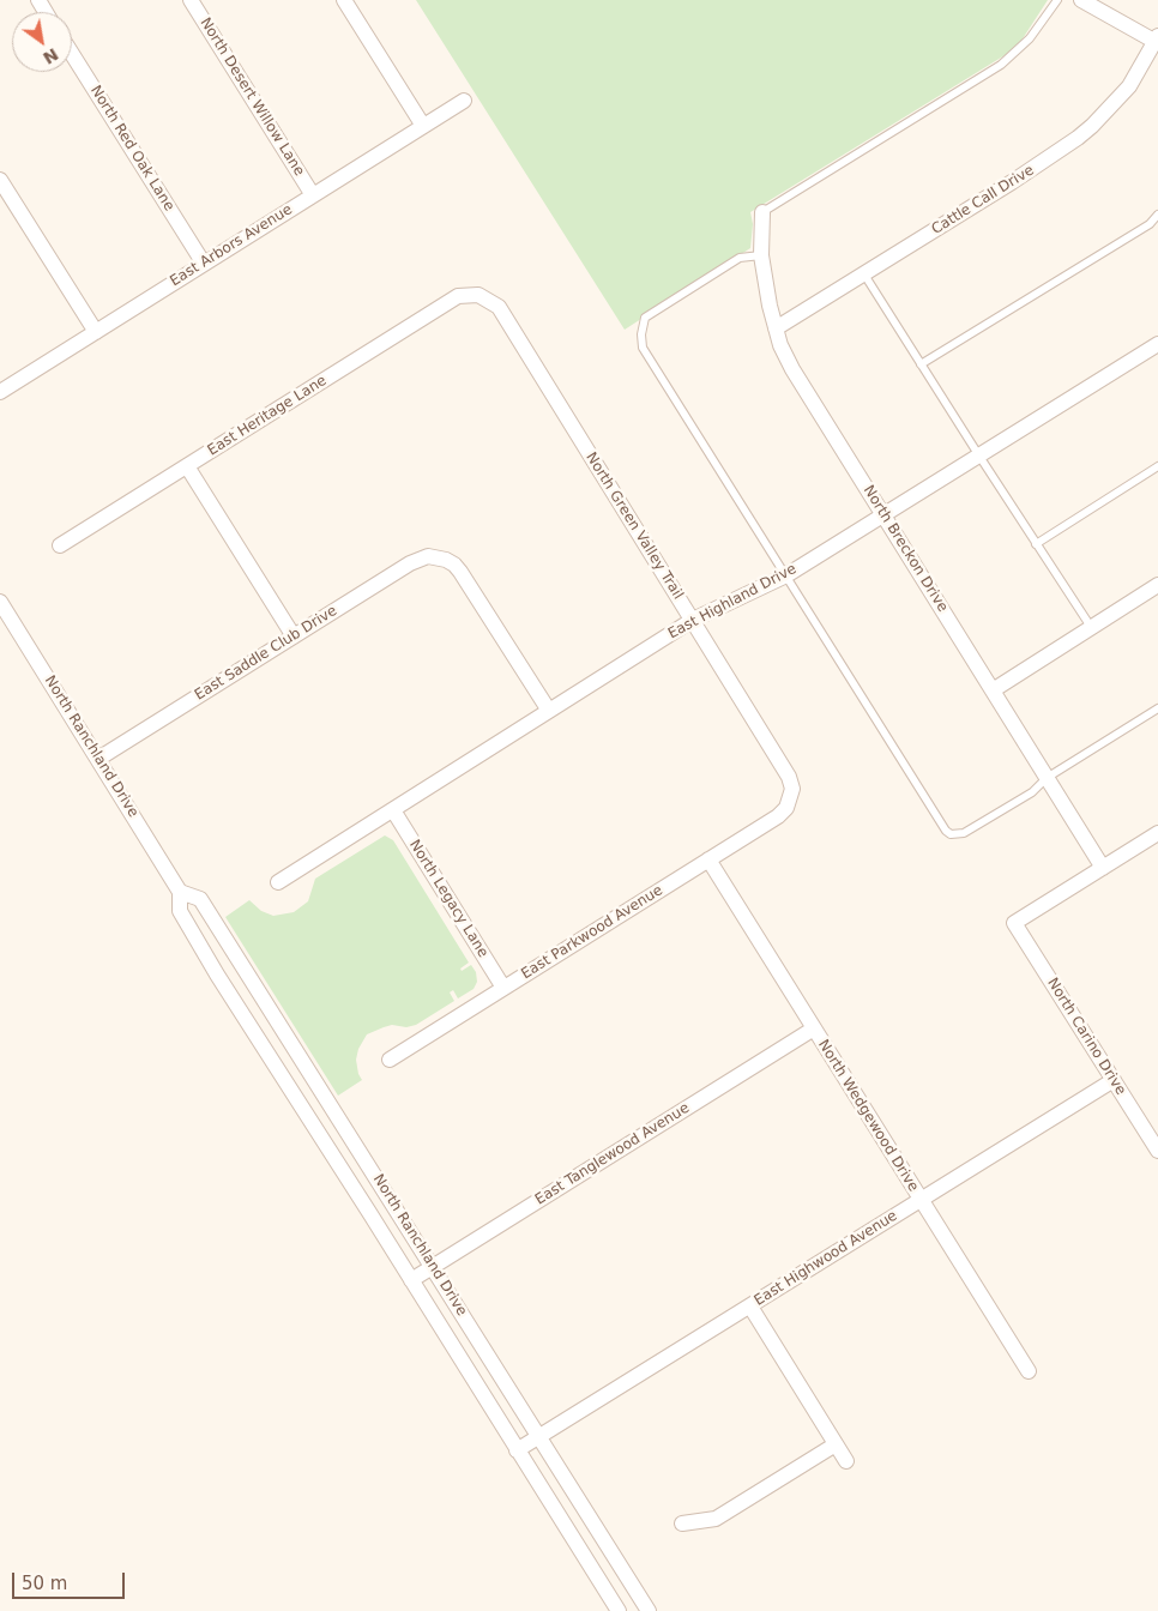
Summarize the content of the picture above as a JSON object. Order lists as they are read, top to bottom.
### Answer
{
  "streets": {
    "street": [
      "North Desert Willow Lane",
      "North Red Oak Lane",
      "Cattle Call Drive",
      "East Arbors Avenue",
      "East Heritage Lane",
      "North Green Valley Trail",
      "North Breckon Drive",
      "East Highland Drive",
      "East Saddle Club Drive",
      "North Ranchland Drive",
      "North Legacy Lane",
      "East Parkwood Avenue",
      "North Carino Drive",
      "North Wedgewood Drive",
      "East Tanglewood Avenue",
      "East Highwood Avenue"
    ]
  },
  "crossings": [
    ["North Desert Willow Lane", "East Arbors Avenue"],
    ["North Red Oak Lane", "East Arbors Avenue"],
    ["Cattle Call Drive", "North Breckon Drive"],
    ["East Heritage Lane", "North Green Valley Trail"],
    ["North Green Valley Trail", "East Highland Drive"],
    ["North Green Valley Trail", "East Parkwood Avenue"],
    ["North Breckon Drive", "East Highland Drive"],
    ["North Breckon Drive", "North Carino Drive"],
    ["East Highland Drive", "East Saddle Club Drive"],
    ["East Highland Drive", "North Legacy Lane"],
    ["East Saddle Club Drive", "North Ranchland Drive"],
    ["North Ranchland Drive", "East Tanglewood Avenue"],
    ["North Ranchland Drive", "East Highwood Avenue"],
    ["North Legacy Lane", "East Parkwood Avenue"],
    ["East Parkwood Avenue", "North Wedgewood Drive"],
    ["North Carino Drive", "East Highwood Avenue"],
    ["North Wedgewood Drive", "East Tanglewood Avenue"],
    ["North Wedgewood Drive", "East Highwood Avenue"]
  ],
  "scale_bar": "50 m",
  "north": "bottom right"
}
